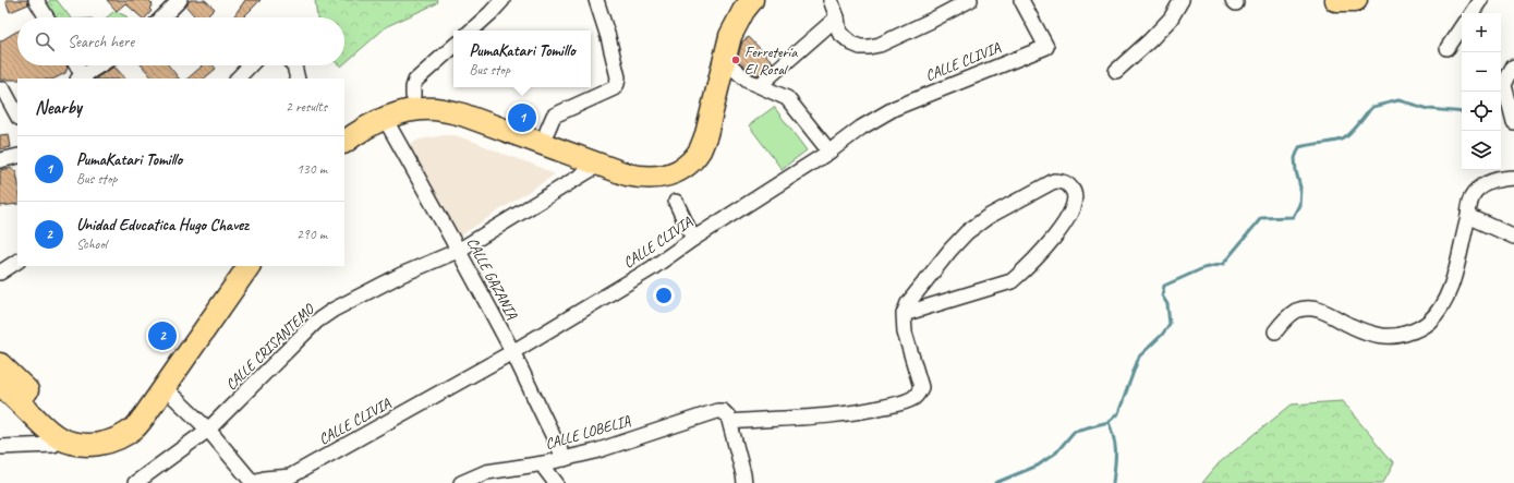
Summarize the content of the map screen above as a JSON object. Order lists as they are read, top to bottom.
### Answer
{
  "streets": {
    "street": [
      "CALLE CLIVIA",
      "CALLE GAZANIA",
      "CALLE CRISANTEMO",
      "CALLE LOBELIA"
    ]
  },
  "crossings": [
    ["CALLE CLIVIA", "CALLE GAZANIA"],
    ["CALLE GAZANIA", "CALLE CRISANTEMO"],
    ["CALLE GAZANIA", "CALLE LOBELIA"]
  ],
  "places": ["Ferretería El Rosal"],
  "page": {
    "map_buttons": ["+", "−"],
    "search": "Search here",
    "popup": ["PumaKatari Tomillo", "Bus stop"],
    "heading": ["Nearby", "2 results"],
    "pins": ["1", "2"],
    "list": [
      {
        "mark": "1",
        "name": "PumaKatari Tomillo",
        "note": "Bus stop",
        "value": "130 m"
      },
      {
        "mark": "2",
        "name": "Unidad Educatica Hugo Chavez",
        "note": "School",
        "value": "290 m"
      }
    ]
  }
}
